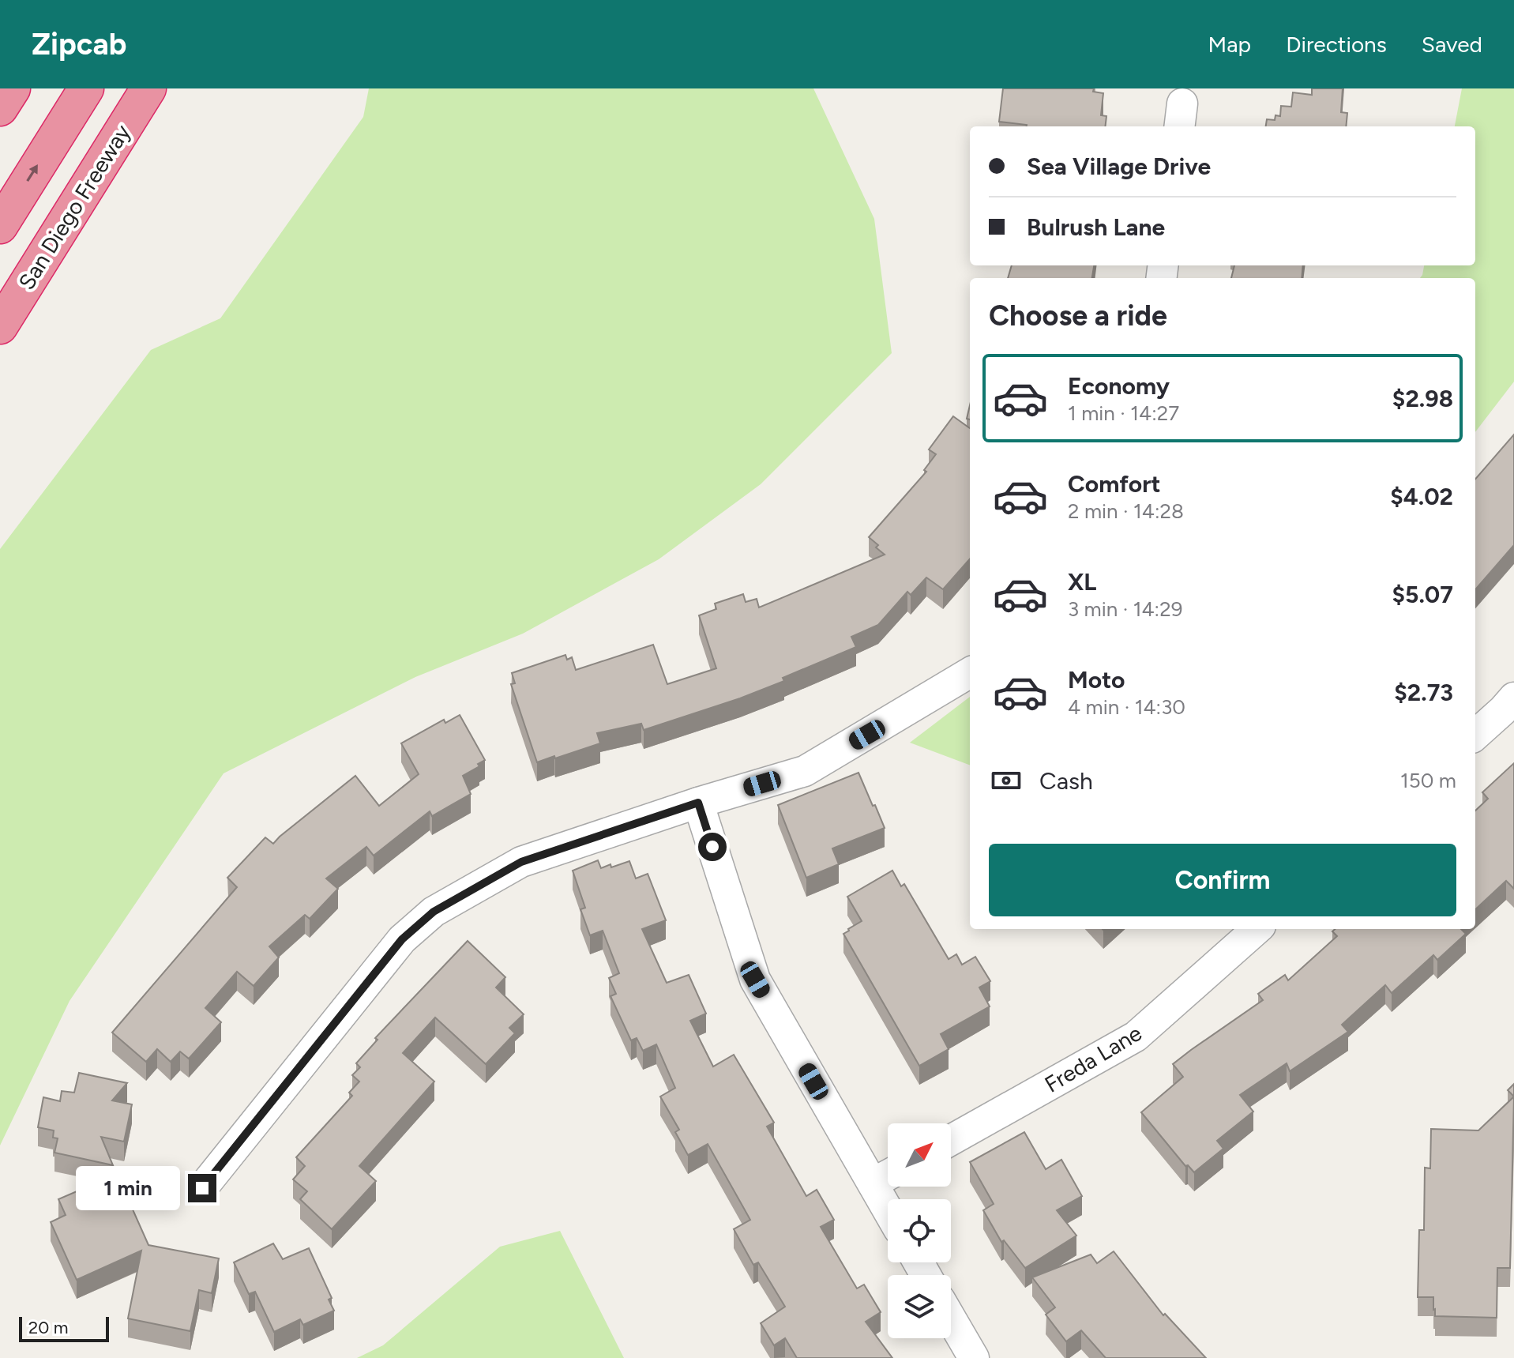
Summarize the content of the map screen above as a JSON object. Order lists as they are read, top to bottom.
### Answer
{
  "streets": {
    "highway": ["San Diego Freeway"],
    "street": ["Freda Lane"]
  },
  "scale_bar": "20 m",
  "north": "top right",
  "page": {
    "header": "Zipcab",
    "nav": ["Map", "Directions", "Saved"],
    "banner": ["Sea Village Drive", "Bulrush Lane"],
    "heading": "Choose a ride",
    "list": [
      {
        "name": "Economy",
        "note": "1 min · 14:27",
        "value": "$2.98"
      },
      {
        "name": "Comfort",
        "note": "2 min · 14:28",
        "value": "$4.02"
      },
      {
        "name": "XL",
        "note": "3 min · 14:29",
        "value": "$5.07"
      },
      {
        "name": "Moto",
        "note": "4 min · 14:30",
        "value": "$2.73"
      }
    ],
    "pay": ["Cash", "150 m"],
    "buttons": "Confirm",
    "bubble": "1 min",
    "scale": "20 m"
  }
}
